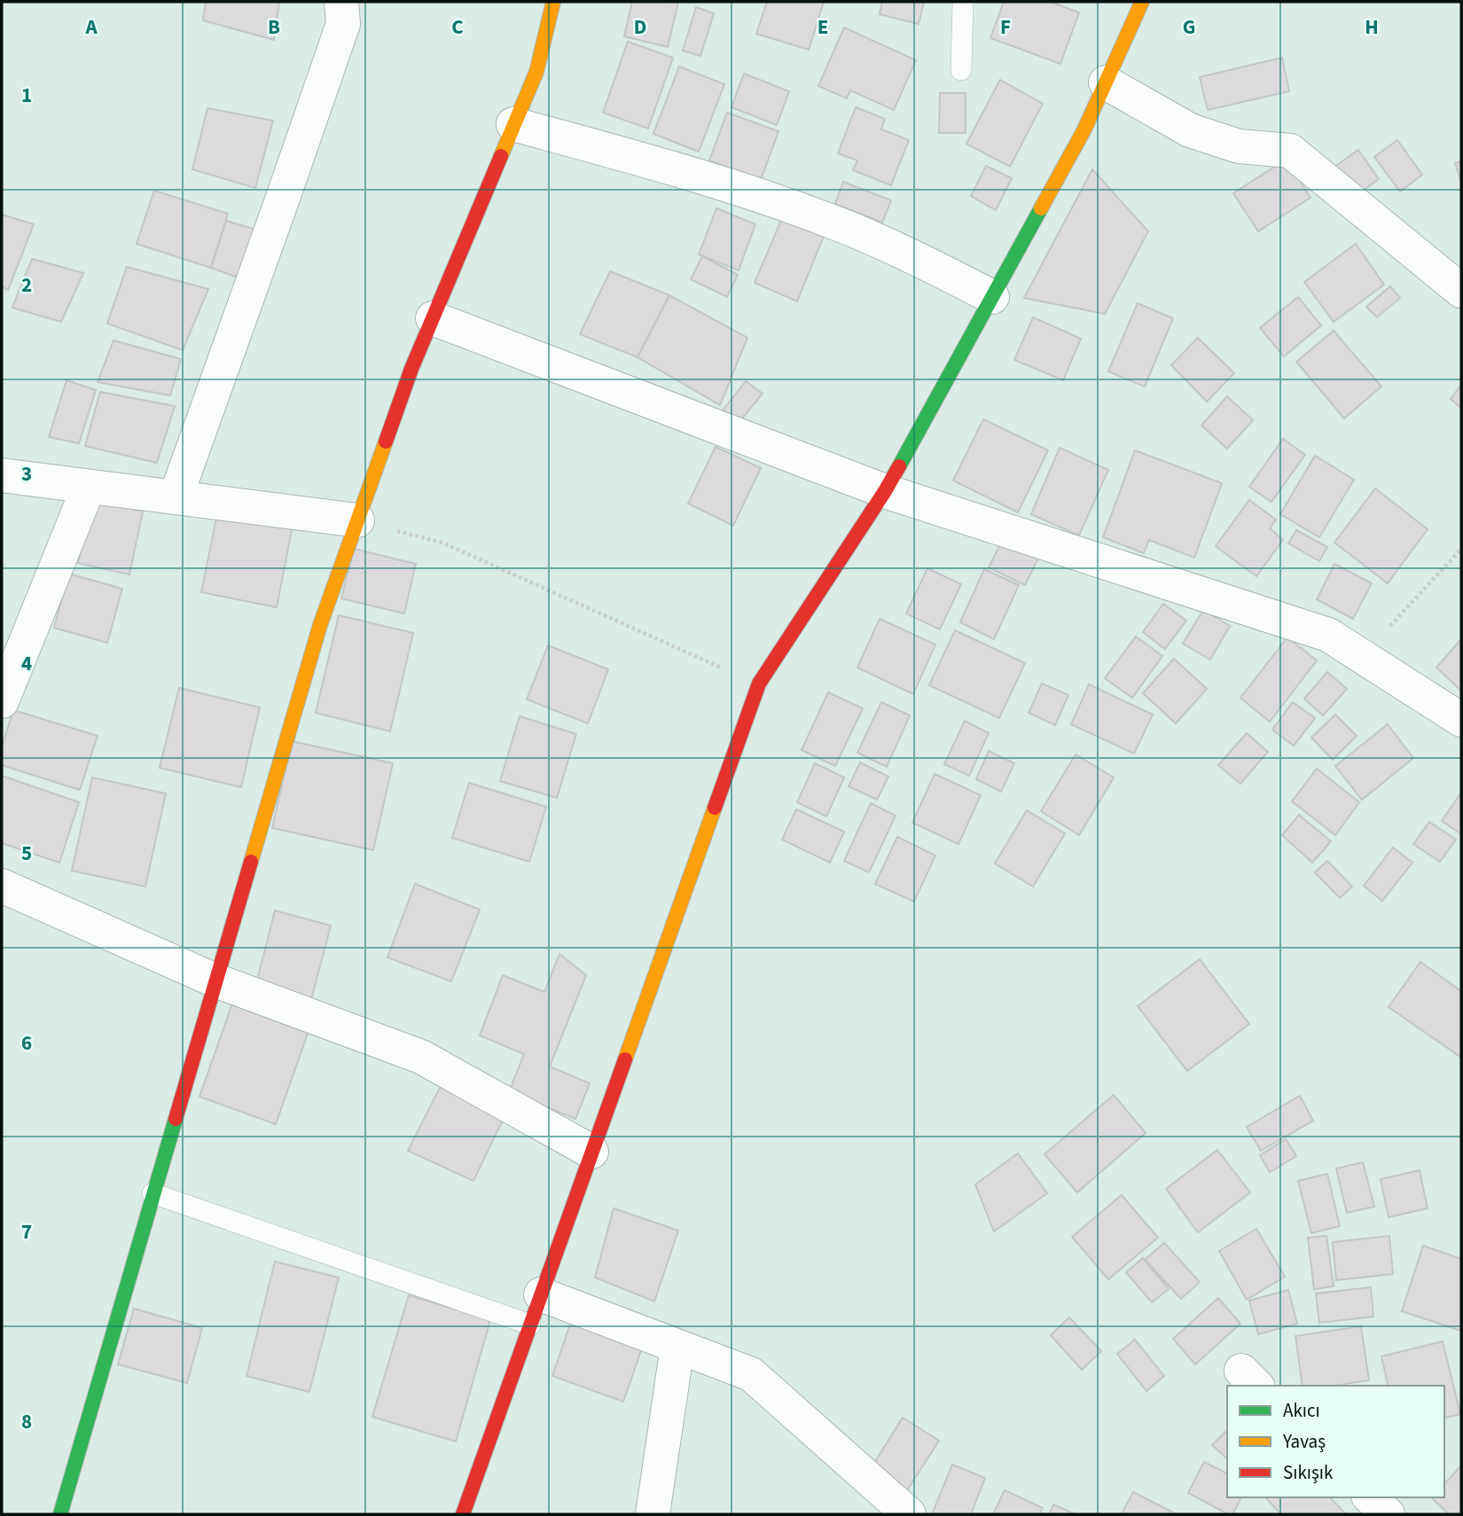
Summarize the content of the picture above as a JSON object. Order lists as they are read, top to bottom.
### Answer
{
  "legend": ["Akıcı", "Yavaş", "Sıkışık"],
  "grid": {
    "columns": [
      "A",
      "B",
      "C",
      "D",
      "E",
      "F",
      "G",
      "H"
    ],
    "rows": [
      "1",
      "2",
      "3",
      "4",
      "5",
      "6",
      "7",
      "8"
    ]
  }
}
